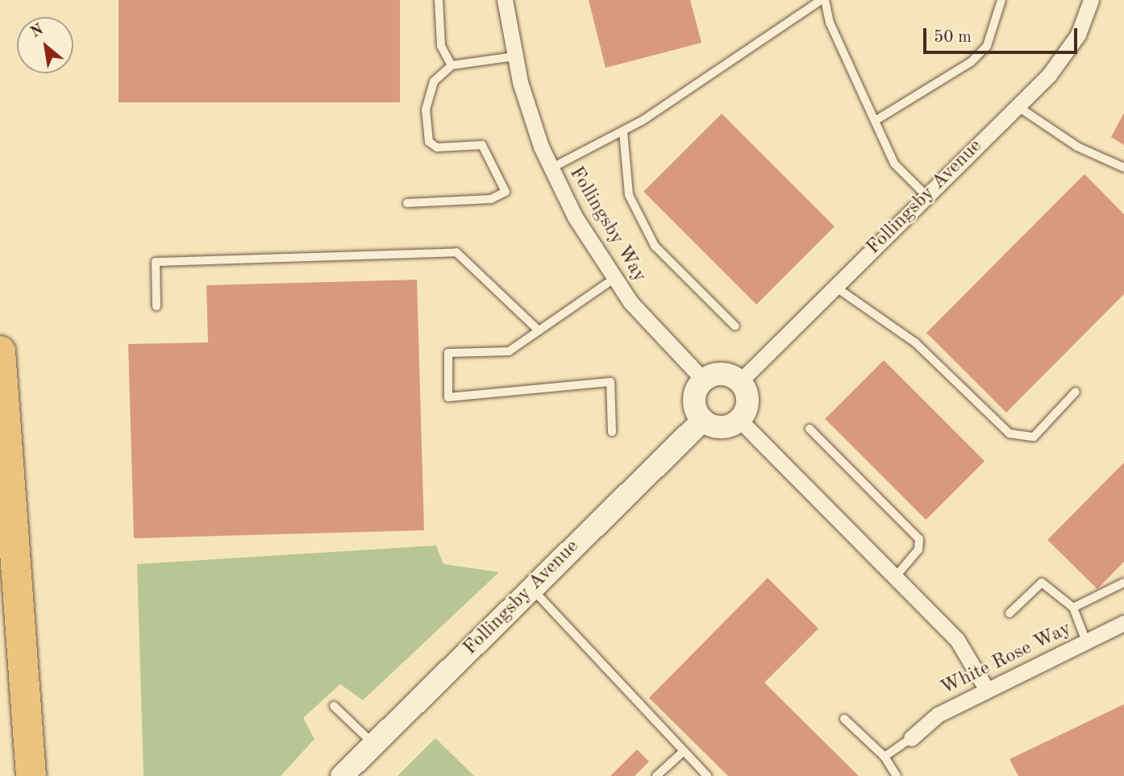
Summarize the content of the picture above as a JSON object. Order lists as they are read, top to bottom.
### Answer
{
  "streets": {
    "street": ["Follingsby Avenue", "Follingsby Way", "White Rose Way"]
  },
  "crossings": [
    ["Follingsby Avenue", "Follingsby Way"]
  ],
  "scale_bar": "50 m",
  "north": "top left"
}
